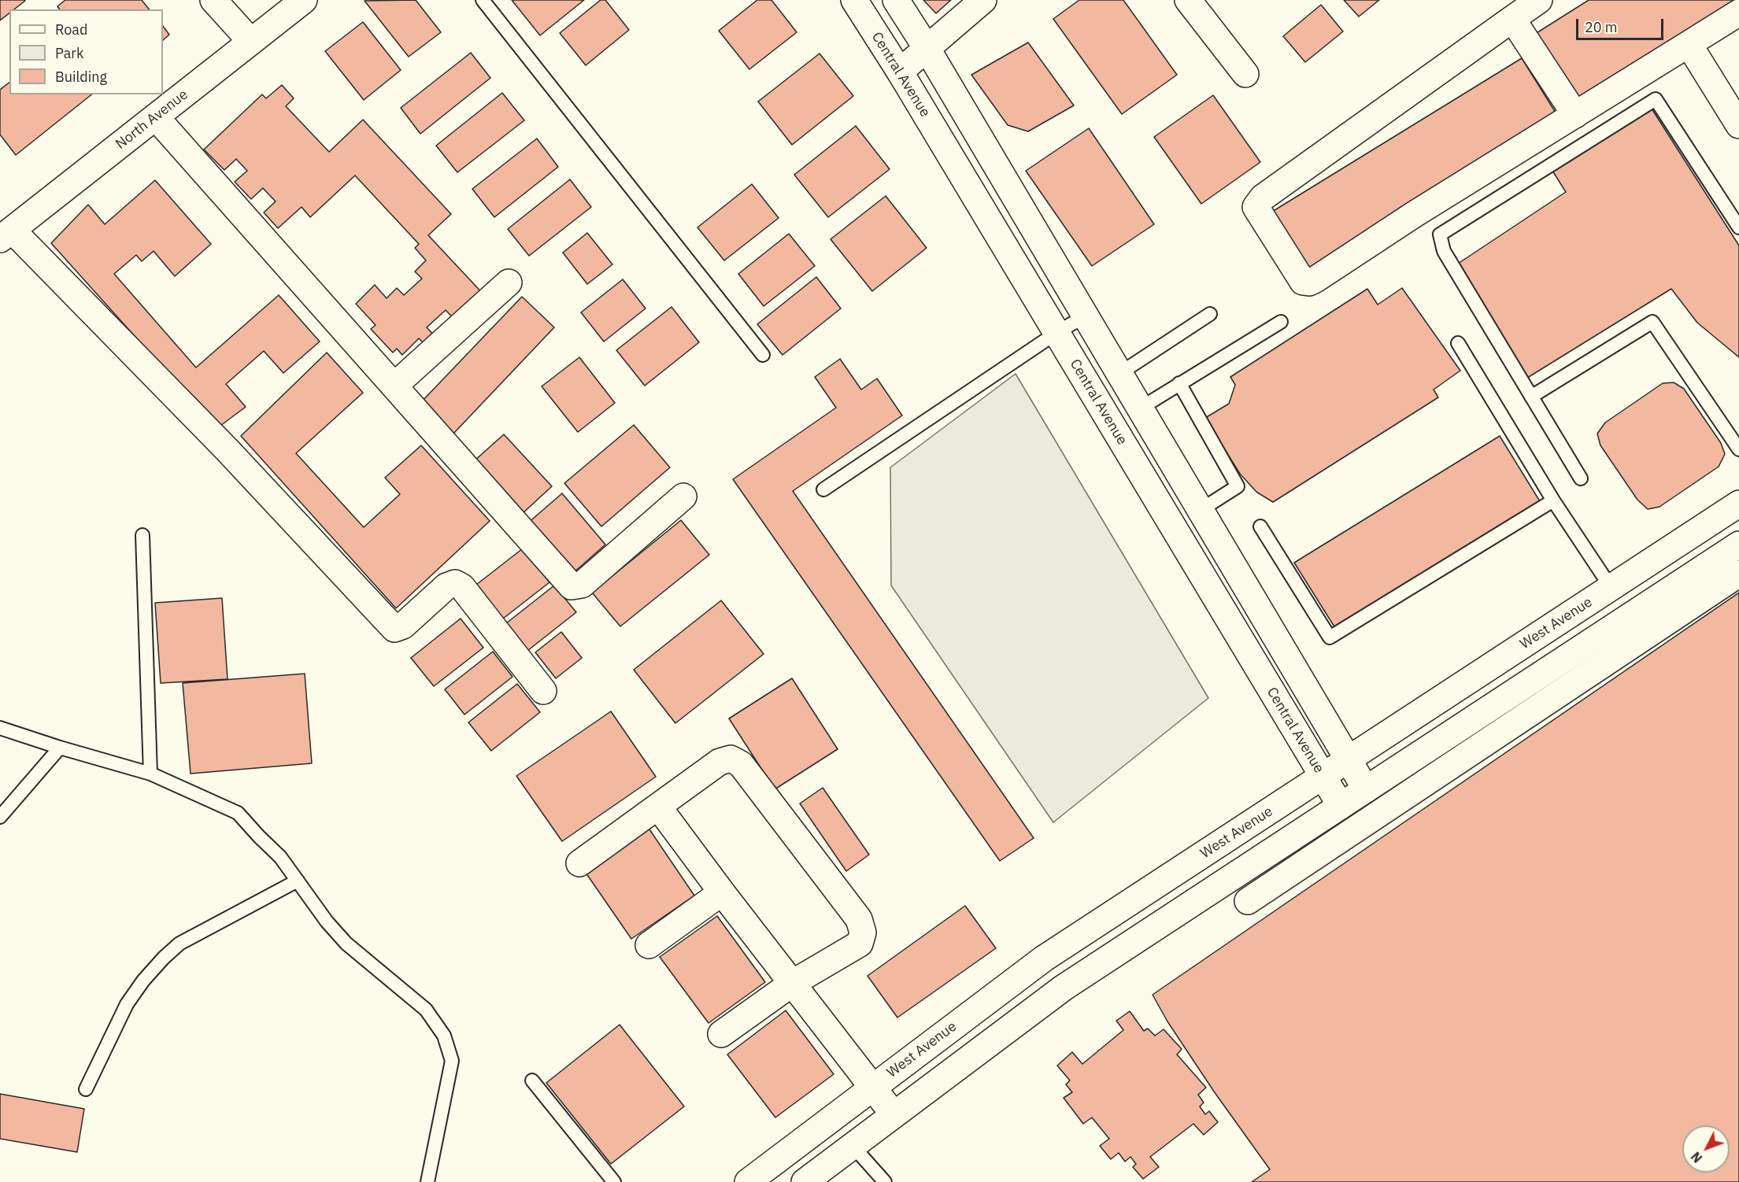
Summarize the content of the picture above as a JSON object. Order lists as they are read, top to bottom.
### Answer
{
  "streets": {
    "street": ["Central Avenue", "North Avenue", "West Avenue"]
  },
  "crossings": [
    ["Central Avenue", "West Avenue"]
  ],
  "legend": ["Road", "Park", "Building"],
  "scale_bar": "20 m",
  "north": "bottom left"
}
